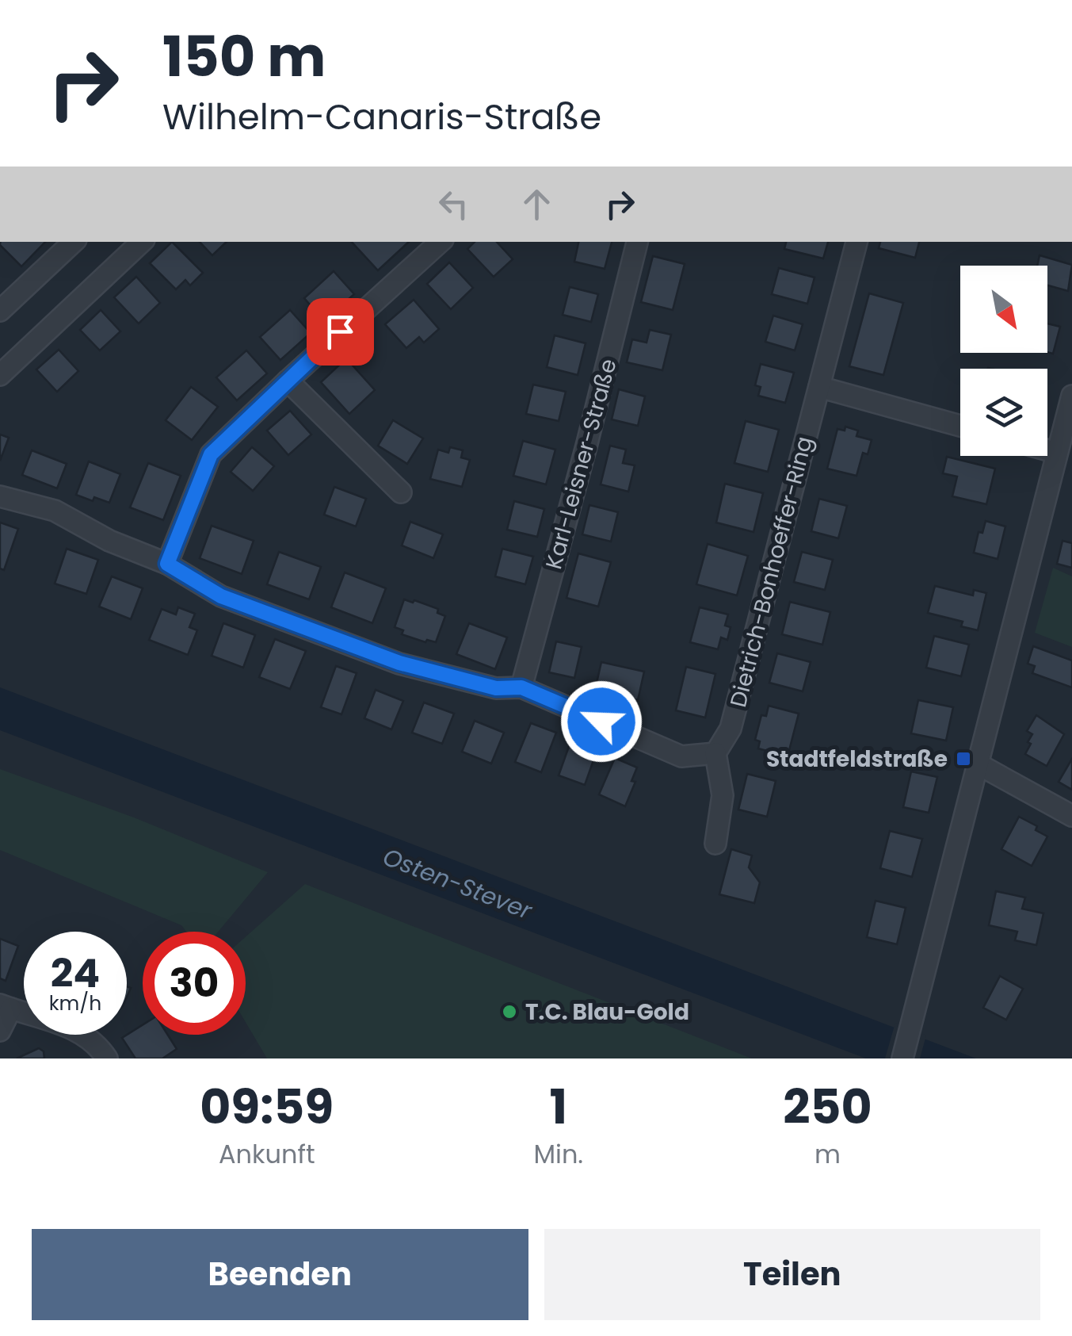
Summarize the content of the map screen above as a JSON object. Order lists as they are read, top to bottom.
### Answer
{
  "streets": {
    "street": ["Karl-Leisner-Straße", "Dietrich-Bonhoeffer-Ring"]
  },
  "water": ["Osten-Stever"],
  "places": {
    "transit": ["Stadtfeldstraße"],
    "other": ["T.C. Blau-Gold"]
  },
  "north": "bottom right",
  "page": {
    "turn": ["150 m", "Wilhelm-Canaris-Straße"],
    "speed": "24 km/h",
    "limit": "30",
    "eta": [
      "09:59",
      "Ankunft",
      "1",
      "Min.",
      "250",
      "m"
    ],
    "buttons": ["Beenden", "Teilen"]
  }
}
